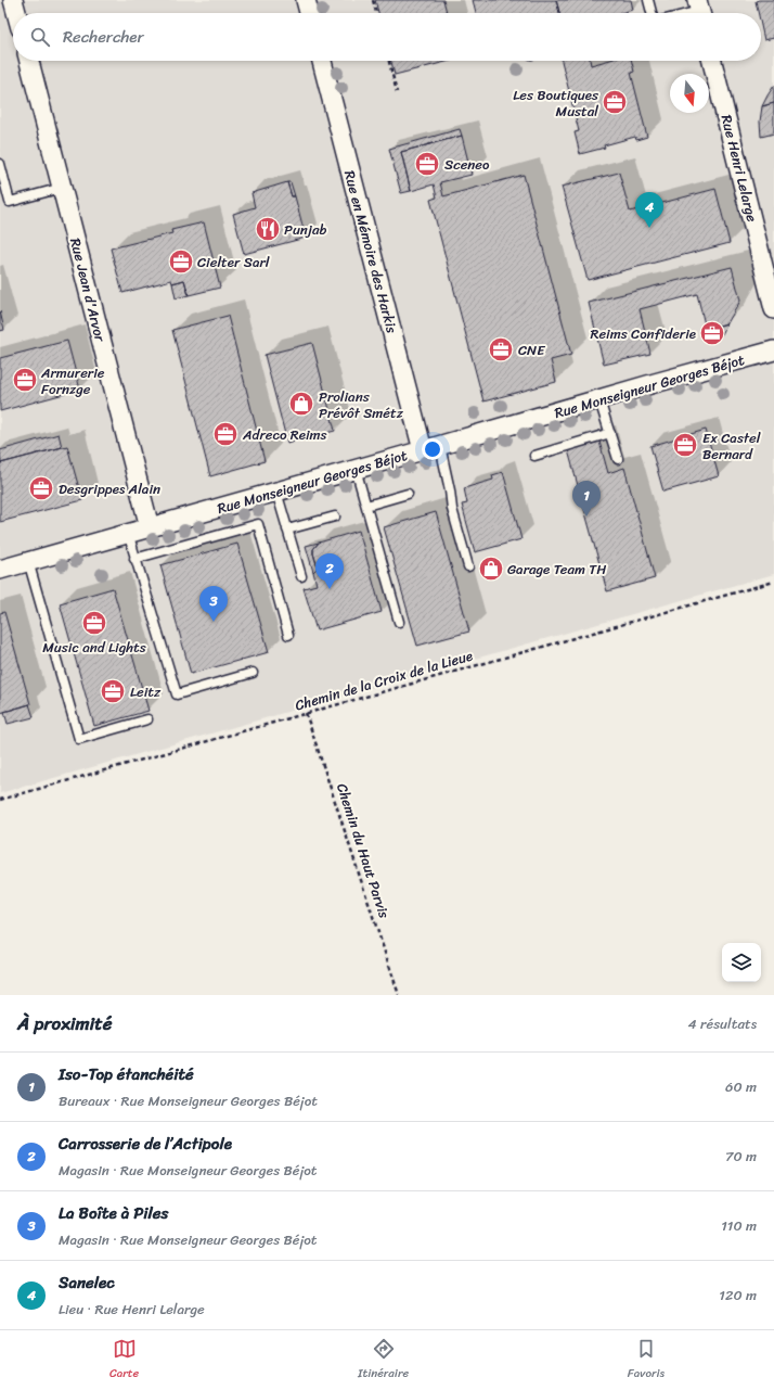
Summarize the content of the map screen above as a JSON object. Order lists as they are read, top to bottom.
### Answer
{
  "streets": {
    "street": [
      "Rue Henri Lelarge",
      "Rue en Mémoire des Harkis",
      "Rue Jean d'Arvor",
      "Rue Monseigneur Georges Béjot"
    ],
    "path": ["Chemin de la Croix de la Lieue", "Chemin du Haut Parvis"]
  },
  "crossings": [
    ["Rue en Mémoire des Harkis", "Rue Monseigneur Georges Béjot"],
    ["Rue Jean d'Arvor", "Rue Monseigneur Georges Béjot"],
    ["Chemin de la Croix de la Lieue", "Chemin du Haut Parvis"]
  ],
  "places": {
    "office": [
      "Les Boutiques Mustal",
      "Sceneo",
      "Cielter Sarl",
      "Reims Confiderie",
      "CNE",
      "Armurerie Fornzge",
      "Adreco Reims",
      "Ex Castel Bernard",
      "Desgrippes Alain",
      "Music and Lights",
      "Leitz"
    ],
    "restaurant": ["Punjab"],
    "shop": ["Prolians Prévôt Smétz", "Garage Team TH"]
  },
  "north": "bottom",
  "page": {
    "search": "Rechercher",
    "pins": [
      "4",
      "1",
      "2",
      "3"
    ],
    "heading": ["À proximité", "4 résultats"],
    "list": [
      {
        "mark": "1",
        "name": "Iso-Top étanchéité",
        "note": "Bureaux · Rue Monseigneur Georges Béjot",
        "value": "60 m"
      },
      {
        "mark": "2",
        "name": "Carrosserie de l’Actipole",
        "note": "Magasin · Rue Monseigneur Georges Béjot",
        "value": "70 m"
      },
      {
        "mark": "3",
        "name": "La Boîte à Piles",
        "note": "Magasin · Rue Monseigneur Georges Béjot",
        "value": "110 m"
      },
      {
        "mark": "4",
        "name": "Sanelec",
        "note": "Lieu · Rue Henri Lelarge",
        "value": "120 m"
      }
    ],
    "nav": ["Carte", "Itinéraire", "Favoris"]
  }
}
